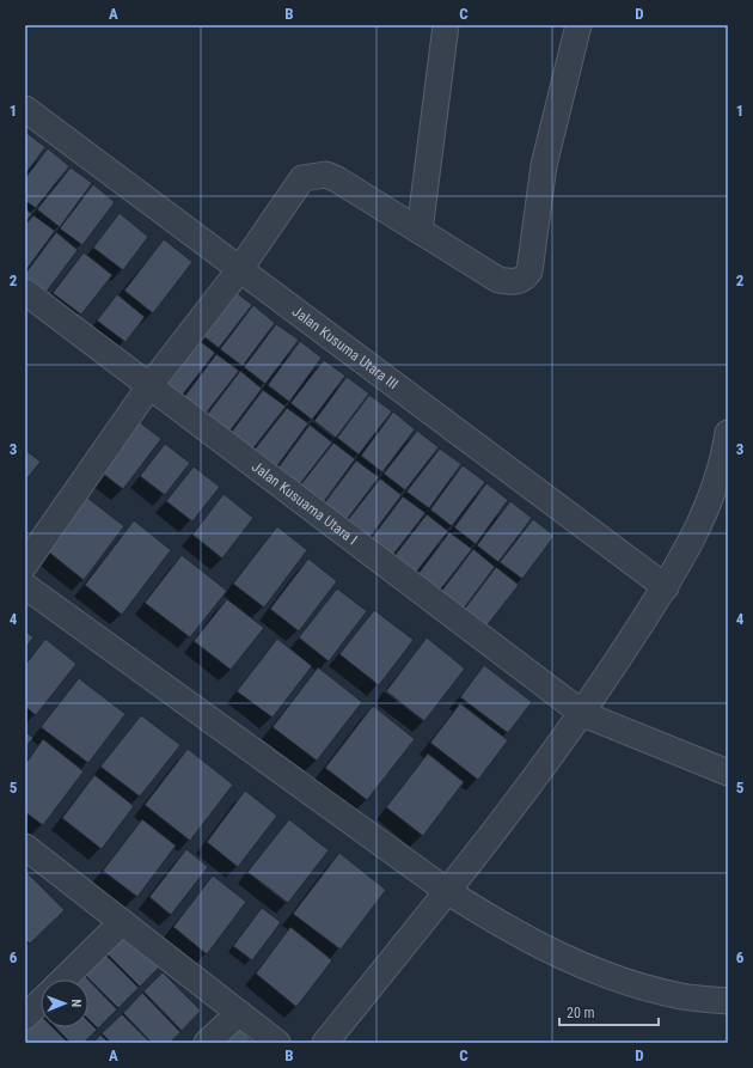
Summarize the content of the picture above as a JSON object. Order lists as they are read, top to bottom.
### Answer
{
  "streets": {
    "street": ["Jalan Kusuma Utara III", "Jalan Kusuama Utara I"]
  },
  "scale_bar": "20 m",
  "north": "right",
  "grid": {
    "columns": [
      "A",
      "B",
      "C",
      "D"
    ],
    "rows": [
      "1",
      "2",
      "3",
      "4",
      "5",
      "6"
    ]
  }
}
